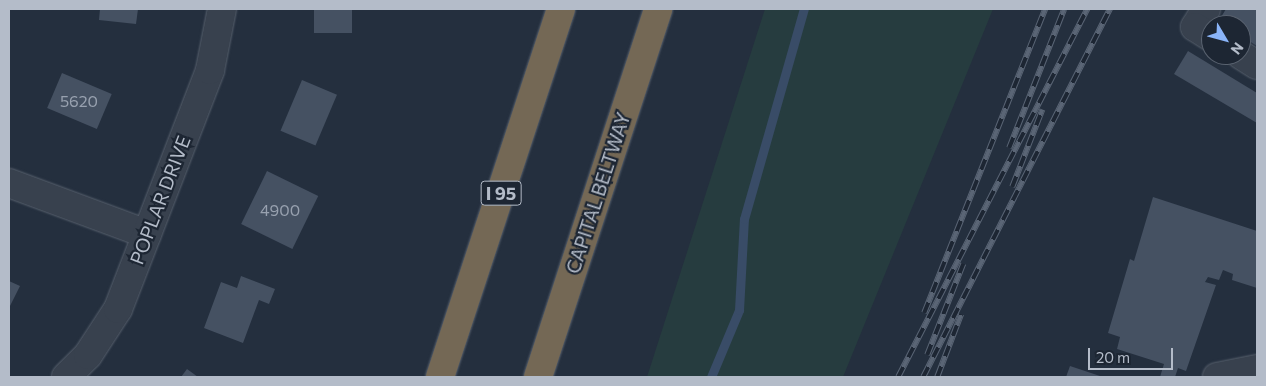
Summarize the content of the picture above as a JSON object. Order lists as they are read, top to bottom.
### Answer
{
  "streets": {
    "highway": ["I 95", "CAPITAL BELTWAY"],
    "street": ["POPLAR DRIVE"]
  },
  "house_numbers": ["5620", "4900"],
  "scale_bar": "20 m",
  "north": "bottom right"
}
